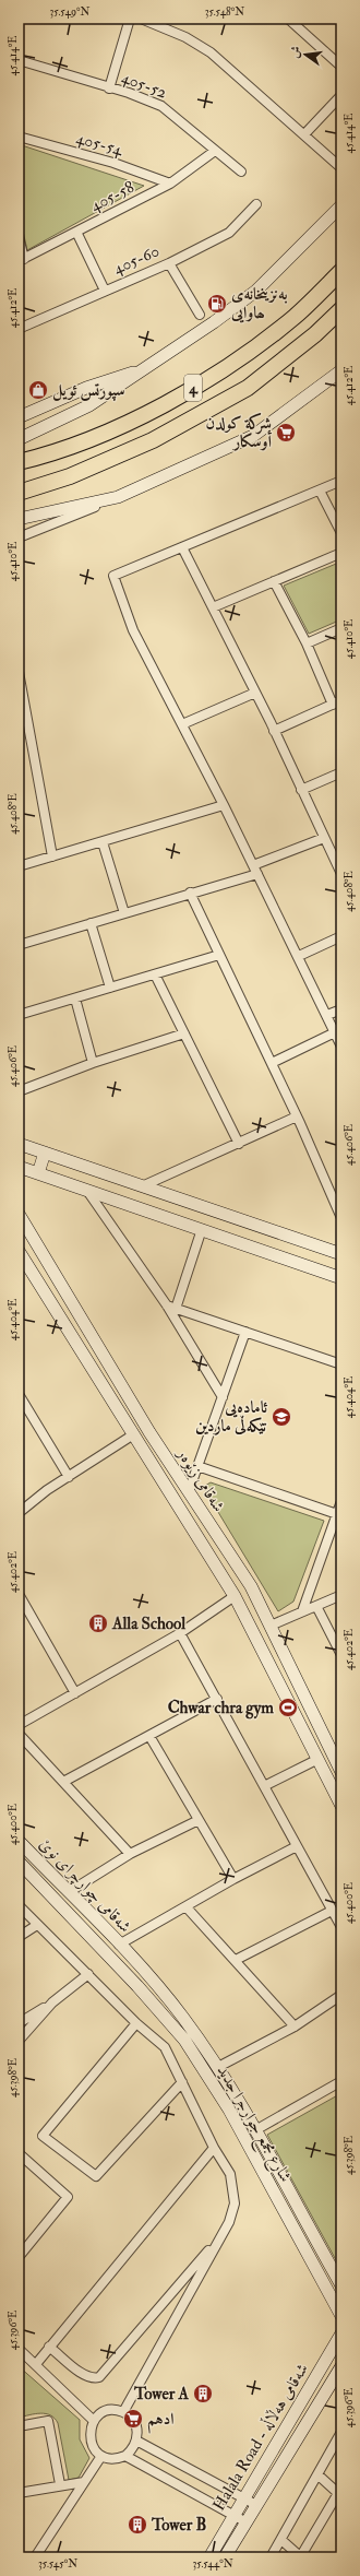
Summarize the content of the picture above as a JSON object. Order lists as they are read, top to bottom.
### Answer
{
  "streets": {
    "highway": ["4"],
    "street": [
      "405-52",
      "405-54",
      "405-58",
      "405-60",
      "شەقامی زێوەر",
      "شەقامی چوارچرای نوێ",
      "شارع مجمع جوارجرا جديد",
      "Halala Road - شەقامی هەڵاڵە"
    ]
  },
  "crossings": [
    ["405-52", "405-58"],
    ["405-54", "405-58"],
    ["شەقامی چوارچرای نوێ", "شارع مجمع جوارجرا جديد"]
  ],
  "places": {
    "fuel station": ["بەنزینخانەی ھاوایی"],
    "shop": ["سپورتس ئويل"],
    "supermarket": ["شرکة کولدن أوسکار", "ادهم"],
    "school or university": ["ئامادەیی تێکەڵی ماردین"],
    "building": ["Alla School", "Tower A", "Tower B"],
    "sports": ["Chwar chra gym"]
  },
  "north": "left",
  "coordinates": [
    "35.549°N",
    "35.548°N",
    "45.414°E",
    "45.412°E",
    "45.410°E",
    "45.408°E",
    "45.406°E",
    "45.404°E",
    "45.402°E",
    "45.400°E",
    "45.398°E",
    "45.396°E",
    "35.545°N",
    "35.544°N"
  ]
}
